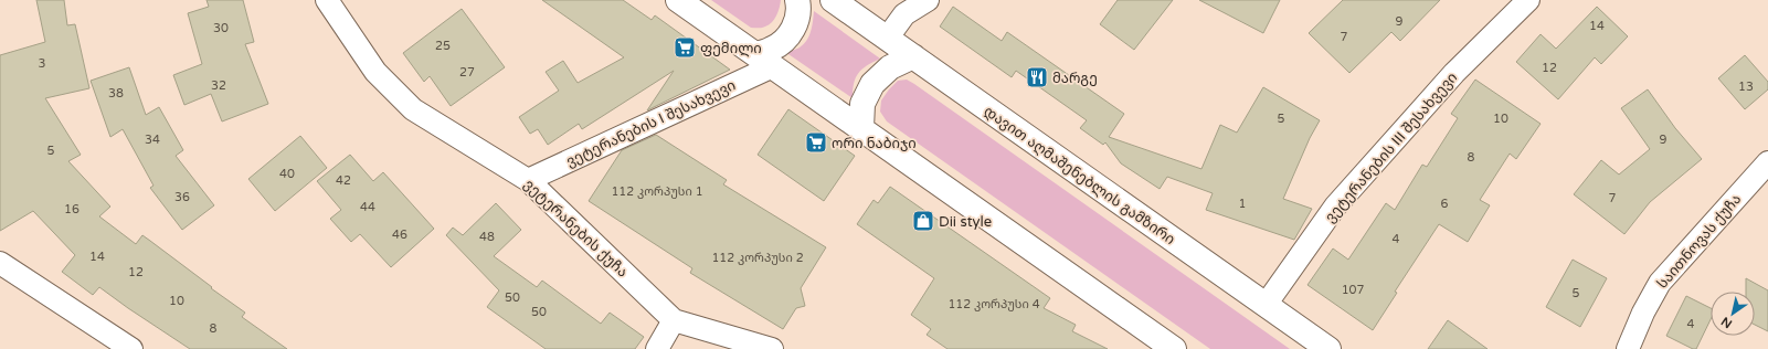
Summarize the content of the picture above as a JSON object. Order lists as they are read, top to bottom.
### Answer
{
  "streets": {
    "main road": ["დავით აღმაშენებლის გამზირი"],
    "street": [
      "ვეტერანების I შესახვევი",
      "ვეტერანების III შესახვევი",
      "ვეტერანების ქუჩა",
      "საითნოვას ქუჩა"
    ]
  },
  "crossings": [
    ["ვეტერანების I შესახვევი", "ვეტერანების ქუჩა"],
    ["ვეტერანების III შესახვევი", "დავით აღმაშენებლის გამზირი"]
  ],
  "places": {
    "supermarket": ["ფემილი", "ორი ნაბიჯი"],
    "restaurant": ["მარგე"],
    "shop": ["Dii style"]
  },
  "house_numbers": [
    "9",
    "14",
    "30",
    "7",
    "25",
    "3",
    "12",
    "27",
    "32",
    "13",
    "38",
    "5",
    "10",
    "34",
    "9",
    "5",
    "8",
    "40",
    "42",
    "112 კორპუსი 1",
    "36",
    "7",
    "1",
    "6",
    "44",
    "16",
    "46",
    "48",
    "4",
    "14",
    "112 კორპუსი 2",
    "12",
    "107",
    "5",
    "50",
    "10",
    "112 კორპუსი 4",
    "50",
    "4",
    "8"
  ],
  "north": "bottom left"
}
